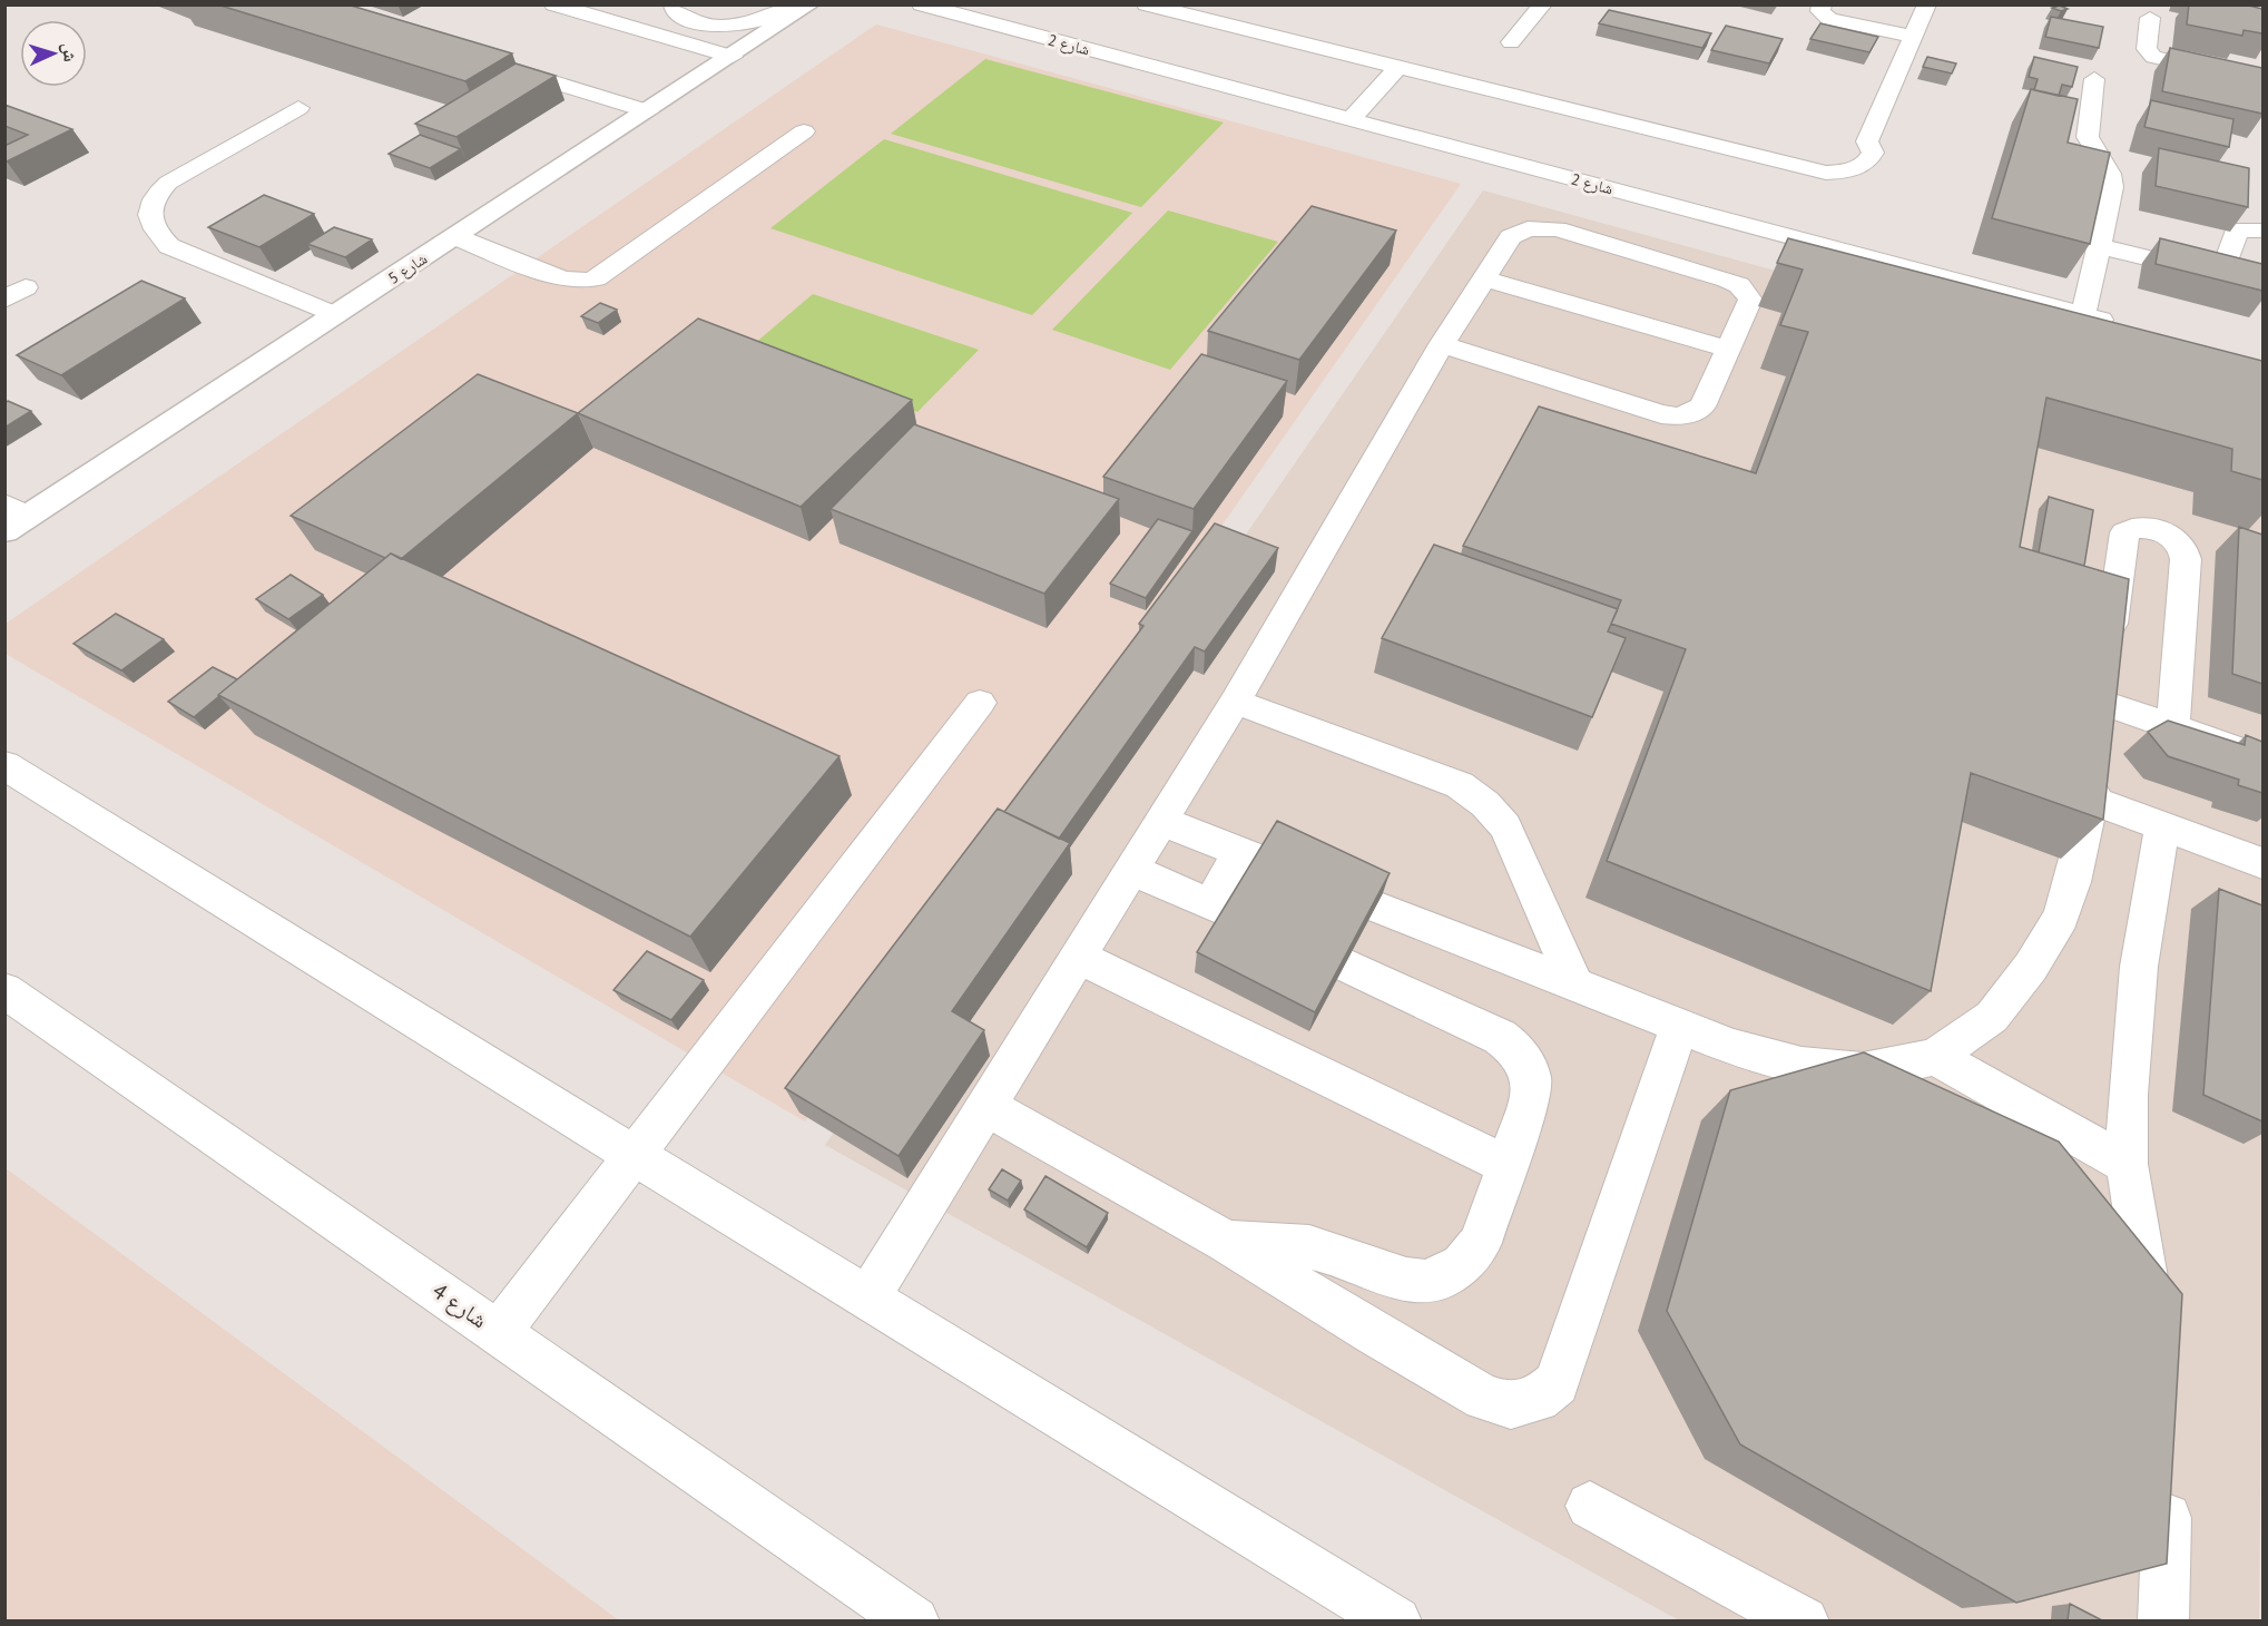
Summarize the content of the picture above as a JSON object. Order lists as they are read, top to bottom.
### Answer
{
  "streets": {
    "street": ["شارع 5"],
    "lane": ["شارع 2", "شارع 4"]
  },
  "north": "right"
}
